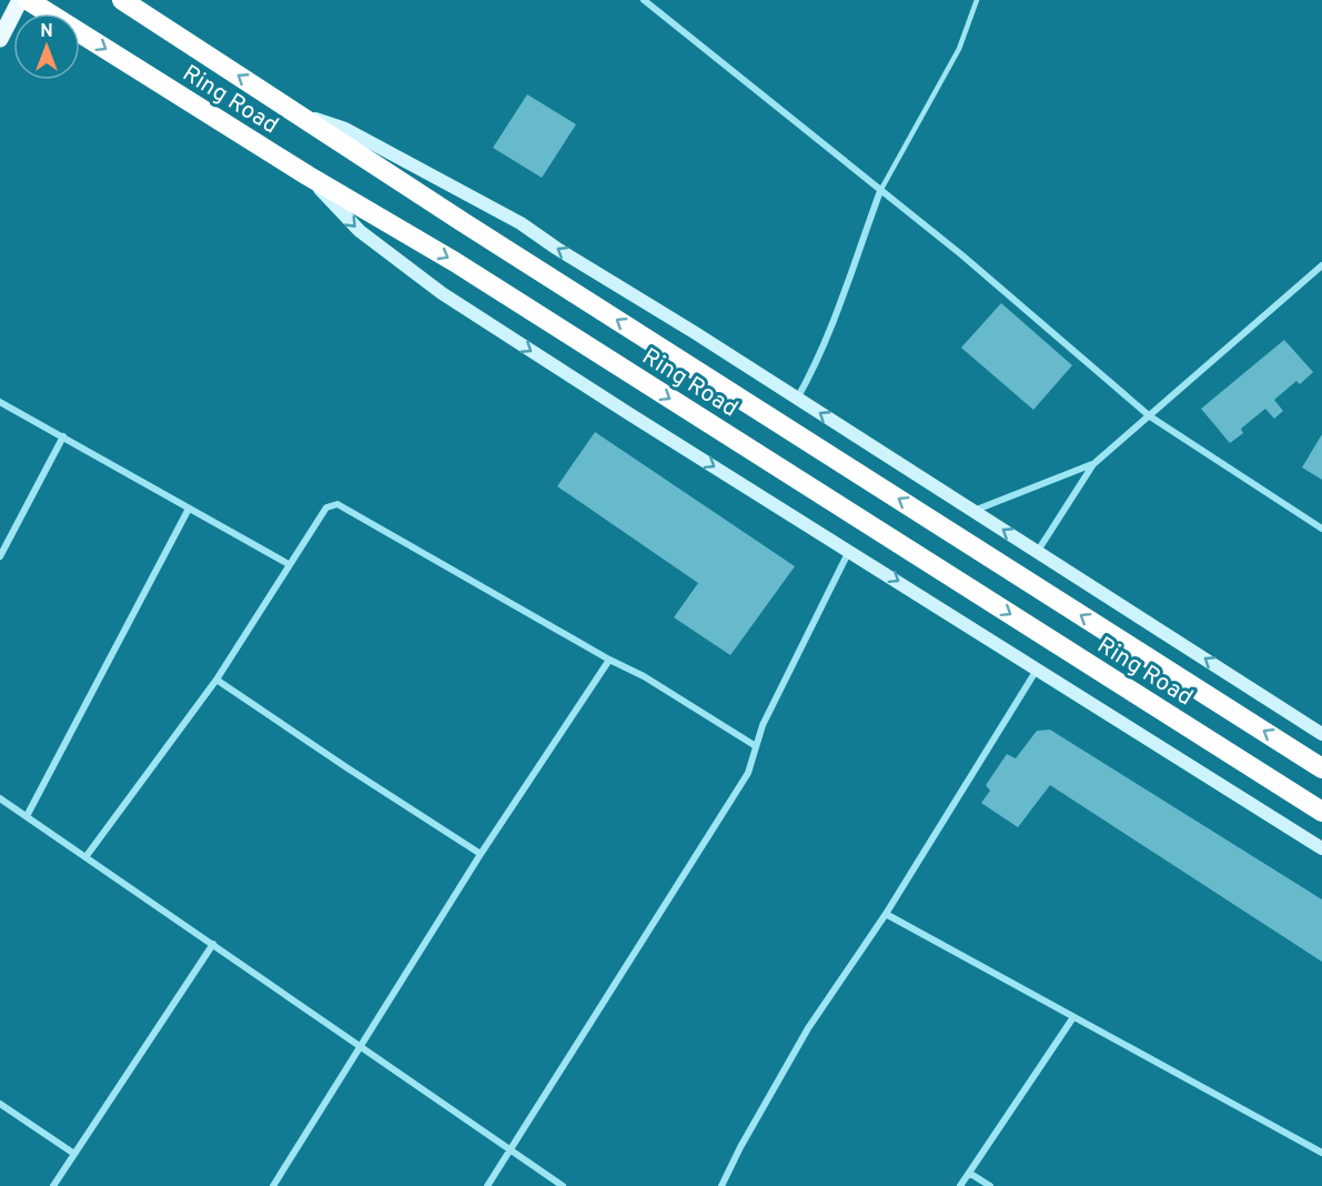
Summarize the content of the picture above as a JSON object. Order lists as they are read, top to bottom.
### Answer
{
  "streets": {
    "highway": ["Ring Road"]
  },
  "north": "top"
}
